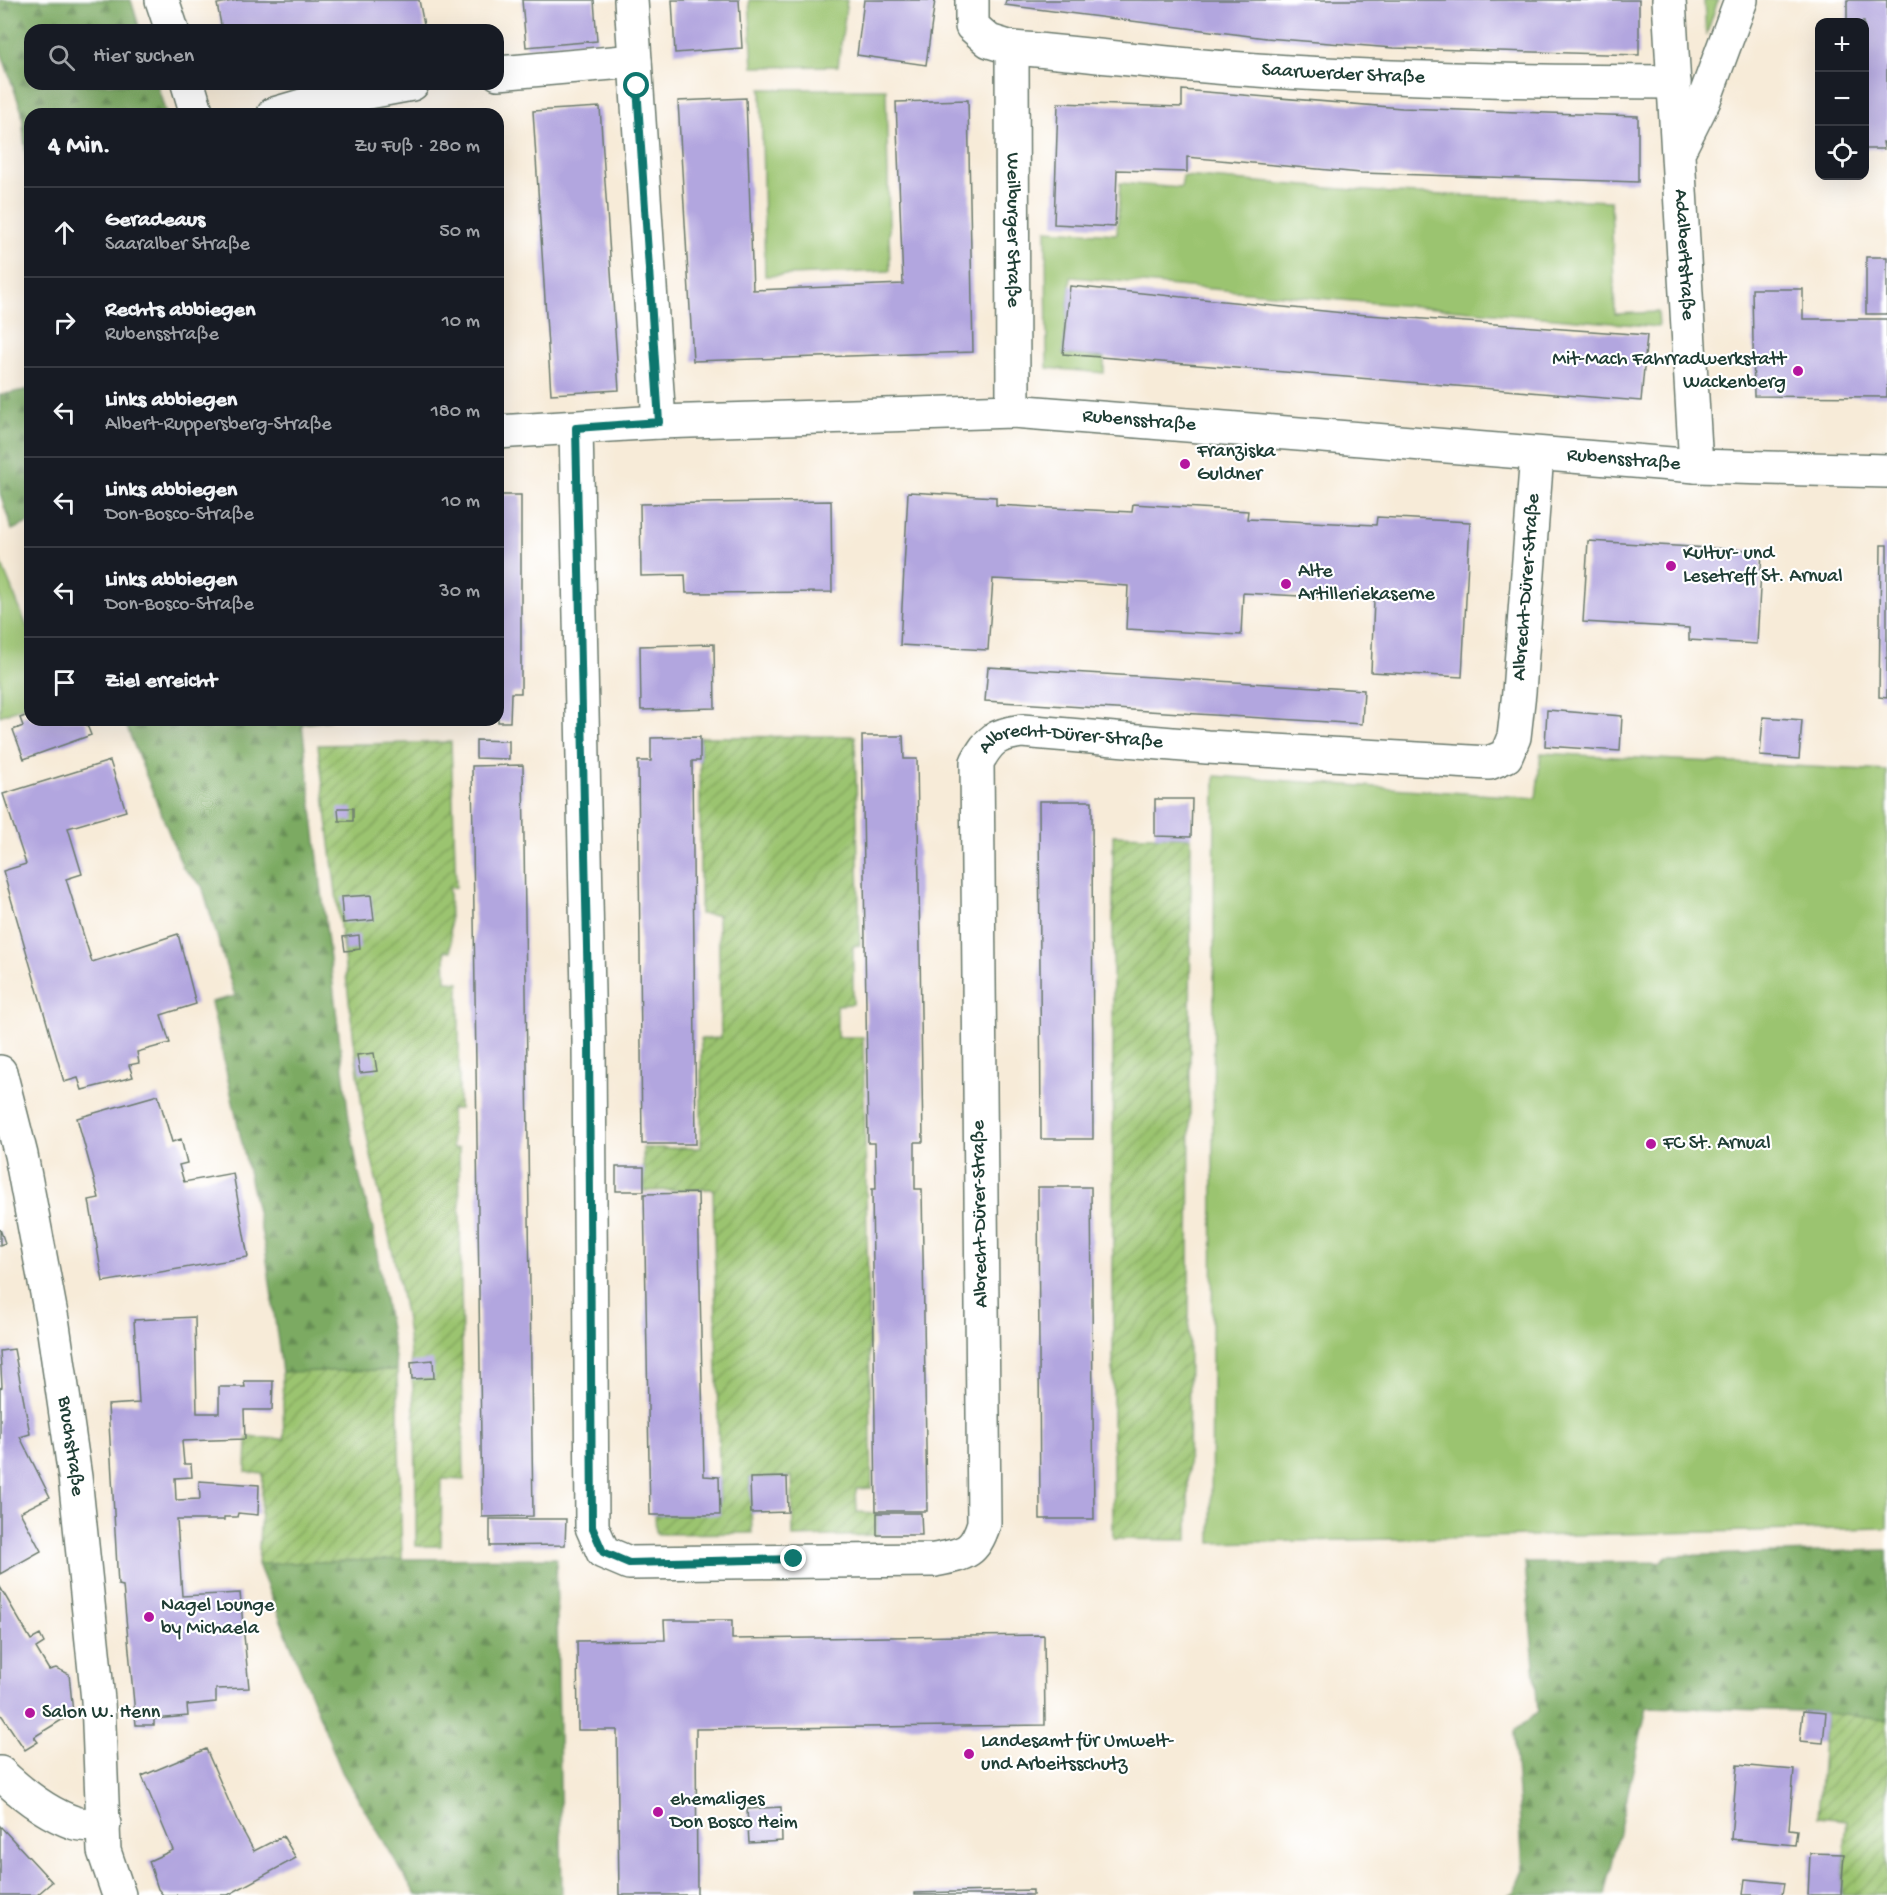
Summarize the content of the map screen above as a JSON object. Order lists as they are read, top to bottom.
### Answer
{
  "streets": {
    "street": [
      "Saarwerder Straße",
      "Weilburger Straße",
      "Adalbertstraße",
      "Rubensstraße",
      "Albrecht-Dürer-Straße",
      "Bruchstraße"
    ]
  },
  "crossings": [
    ["Saarwerder Straße", "Weilburger Straße"],
    ["Saarwerder Straße", "Adalbertstraße"],
    ["Weilburger Straße", "Rubensstraße"],
    ["Adalbertstraße", "Rubensstraße"],
    ["Rubensstraße", "Albrecht-Dürer-Straße"]
  ],
  "places": [
    "Mit-Mach Fahrradwerkstatt Wackenberg",
    "Franziska Guldner",
    "Kultur- und Lesetreff St. Arnual",
    "Alte Artilleriekaserne",
    "FC St. Arnual",
    "Nagel Lounge by Michaela",
    "Salon W. Henn",
    "Landesamt für Umwelt- und Arbeitsschutz",
    "ehemaliges Don Bosco Heim"
  ],
  "page": {
    "map_buttons": ["+", "−"],
    "search": "Hier suchen",
    "heading": ["4 Min.", "Zu Fuß · 280 m"],
    "list": [
      ["Geradeaus", "Saaralber Straße", "50 m"],
      ["Rechts abbiegen", "Rubensstraße", "10 m"],
      ["Links abbiegen", "Albert-Ruppersberg-Straße", "180 m"],
      ["Links abbiegen", "Don-Bosco-Straße", "10 m"],
      ["Links abbiegen", "Don-Bosco-Straße", "30 m"],
      "Ziel erreicht"
    ]
  }
}
